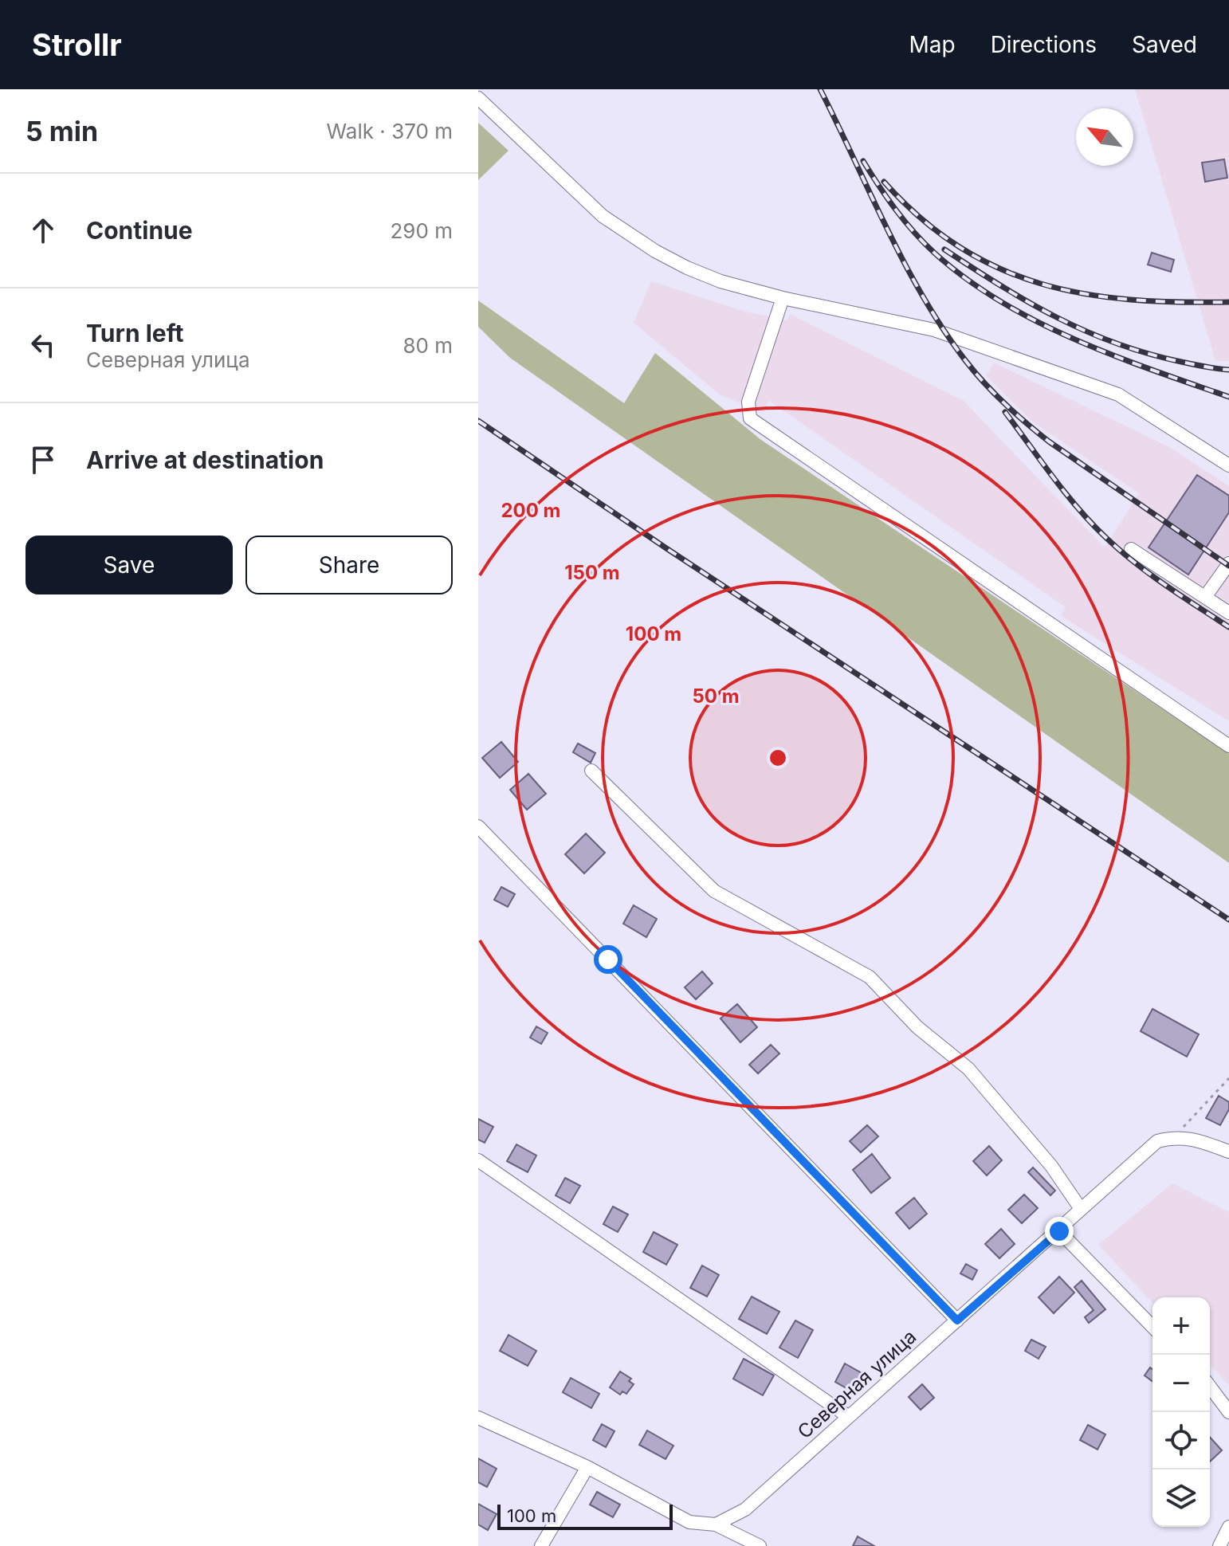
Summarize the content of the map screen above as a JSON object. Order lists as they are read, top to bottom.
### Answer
{
  "streets": {
    "street": ["Северная улица"]
  },
  "scale_bar": "100 m",
  "north": "top left",
  "page": {
    "header": "Strollr",
    "nav": ["Map", "Directions", "Saved"],
    "heading": ["5 min", "Walk · 370 m"],
    "list": [
      ["Continue", "290 m"],
      ["Turn left", "Северная улица", "80 m"],
      "Arrive at destination"
    ],
    "buttons": ["Save", "Share"],
    "map_buttons": ["+", "−"],
    "scale": "100 m"
  },
  "rings": [
    "200 m",
    "150 m",
    "100 m",
    "50 m"
  ]
}
